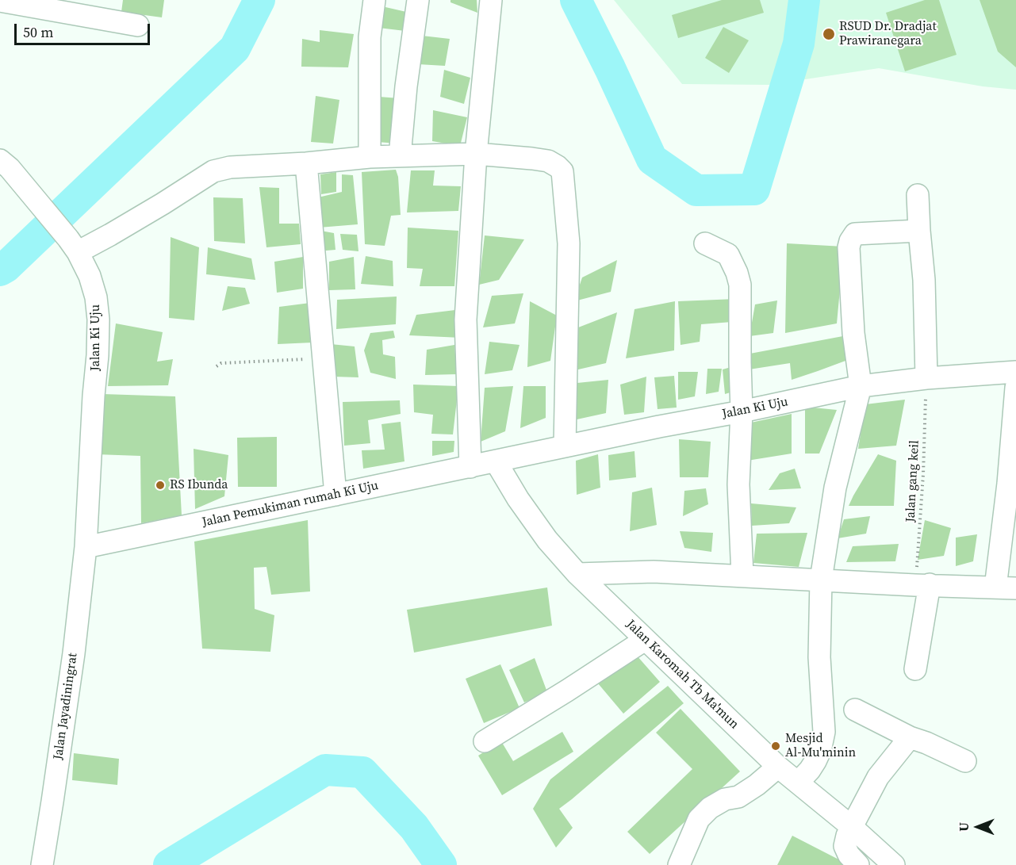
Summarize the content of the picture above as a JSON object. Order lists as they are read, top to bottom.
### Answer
{
  "streets": {
    "street": [
      "Jalan Ki Uju",
      "Jalan Pemukiman rumah Ki Uju",
      "Jalan Karomah Tb Ma'mun",
      "Jalan Jayadiningrat"
    ],
    "path": ["Jalan gang keil"]
  },
  "crossings": [
    ["Jalan Ki Uju", "Jalan gang keil"],
    ["Jalan Ki Uju", "Jalan Pemukiman rumah Ki Uju"],
    ["Jalan Ki Uju", "Jalan Karomah Tb Ma'mun"],
    ["Jalan Ki Uju", "Jalan Jayadiningrat"],
    ["Jalan Pemukiman rumah Ki Uju", "Jalan Karomah Tb Ma'mun"],
    ["Jalan Pemukiman rumah Ki Uju", "Jalan Jayadiningrat"]
  ],
  "places": ["RSUD Dr. Dradjat Prawiranegara", "RS Ibunda", "Mesjid Al-Mu'minin"],
  "scale_bar": "50 m",
  "north": "left"
}
